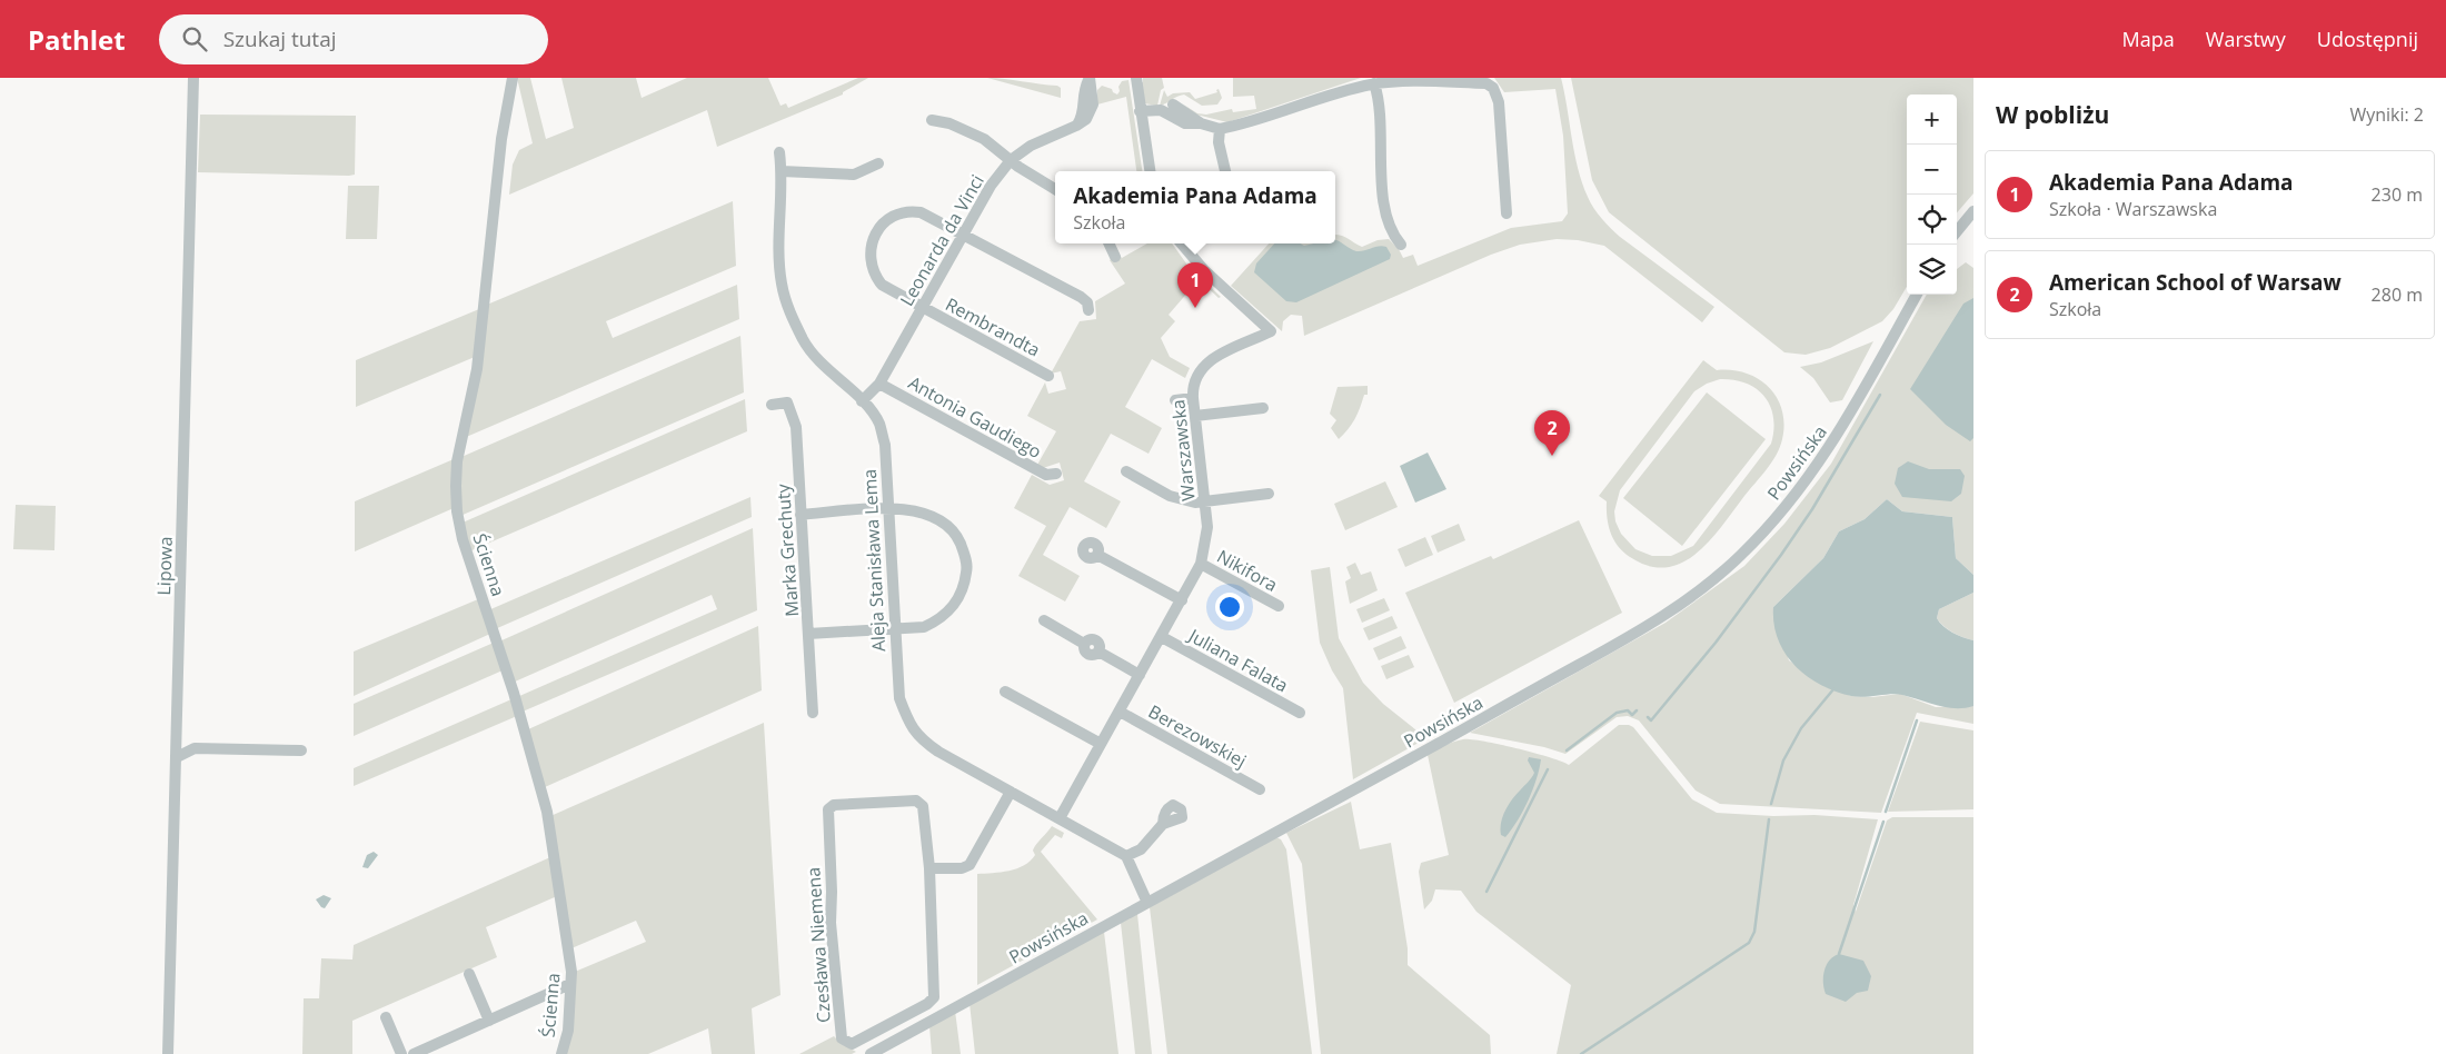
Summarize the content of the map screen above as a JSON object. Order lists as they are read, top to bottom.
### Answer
{
  "streets": {
    "street": [
      "Leonarda da Vinci",
      "Rembrandta",
      "Antonia Gaudiego",
      "Warszawska",
      "Powsińska",
      "Marka Grechuty",
      "Aleja Stanisława Lema",
      "Ścienna",
      "Lipowa",
      "Nikifora",
      "Juliana Falata",
      "Berezowskiej",
      "Czesława Niemena"
    ]
  },
  "crossings": [
    ["Leonarda da Vinci", "Rembrandta"],
    ["Leonarda da Vinci", "Antonia Gaudiego"],
    ["Leonarda da Vinci", "Aleja Stanisława Lema"],
    ["Warszawska", "Aleja Stanisława Lema"],
    ["Warszawska", "Nikifora"],
    ["Warszawska", "Juliana Falata"],
    ["Warszawska", "Berezowskiej"]
  ],
  "page": {
    "header": "Pathlet",
    "search": "Szukaj tutaj",
    "nav": ["Mapa", "Warstwy", "Udostępnij"],
    "heading": ["W pobliżu", "Wyniki: 2"],
    "map_buttons": ["+", "−"],
    "list": [
      {
        "mark": "1",
        "name": "Akademia Pana Adama",
        "note": "Szkoła · Warszawska",
        "value": "230 m"
      },
      {
        "mark": "2",
        "name": "American School of Warsaw",
        "note": "Szkoła",
        "value": "280 m"
      }
    ],
    "popup": ["Akademia Pana Adama", "Szkoła"],
    "pins": ["1", "2"]
  }
}
